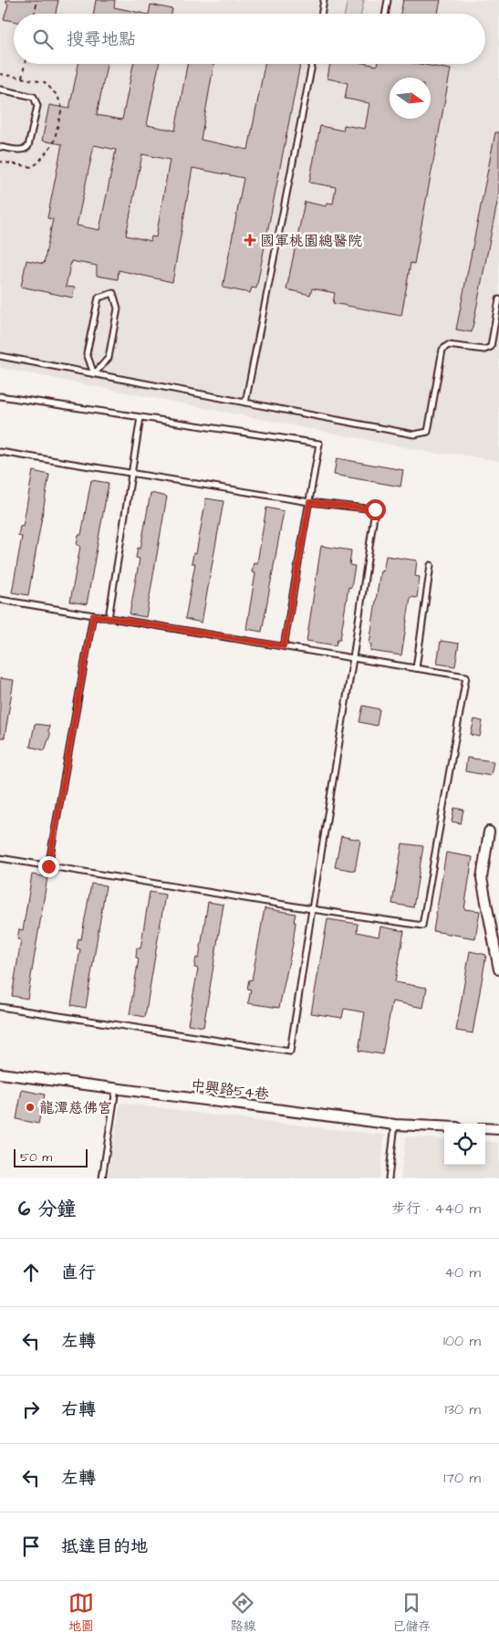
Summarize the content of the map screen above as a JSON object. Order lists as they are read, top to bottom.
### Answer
{
  "streets": {
    "street": ["中興路54巷"]
  },
  "places": {
    "health": ["國軍桃園總醫院"],
    "other": ["龍潭慈佛宮"]
  },
  "scale_bar": "50 m",
  "north": "right",
  "page": {
    "search": "搜尋地點",
    "scale": "50 m",
    "heading": ["6 分鐘", "步行 · 440 m"],
    "list": [
      ["直行", "40 m"],
      ["左轉", "100 m"],
      ["右轉", "130 m"],
      ["左轉", "170 m"],
      "抵達目的地"
    ],
    "nav": ["地圖", "路線", "已儲存"]
  }
}
